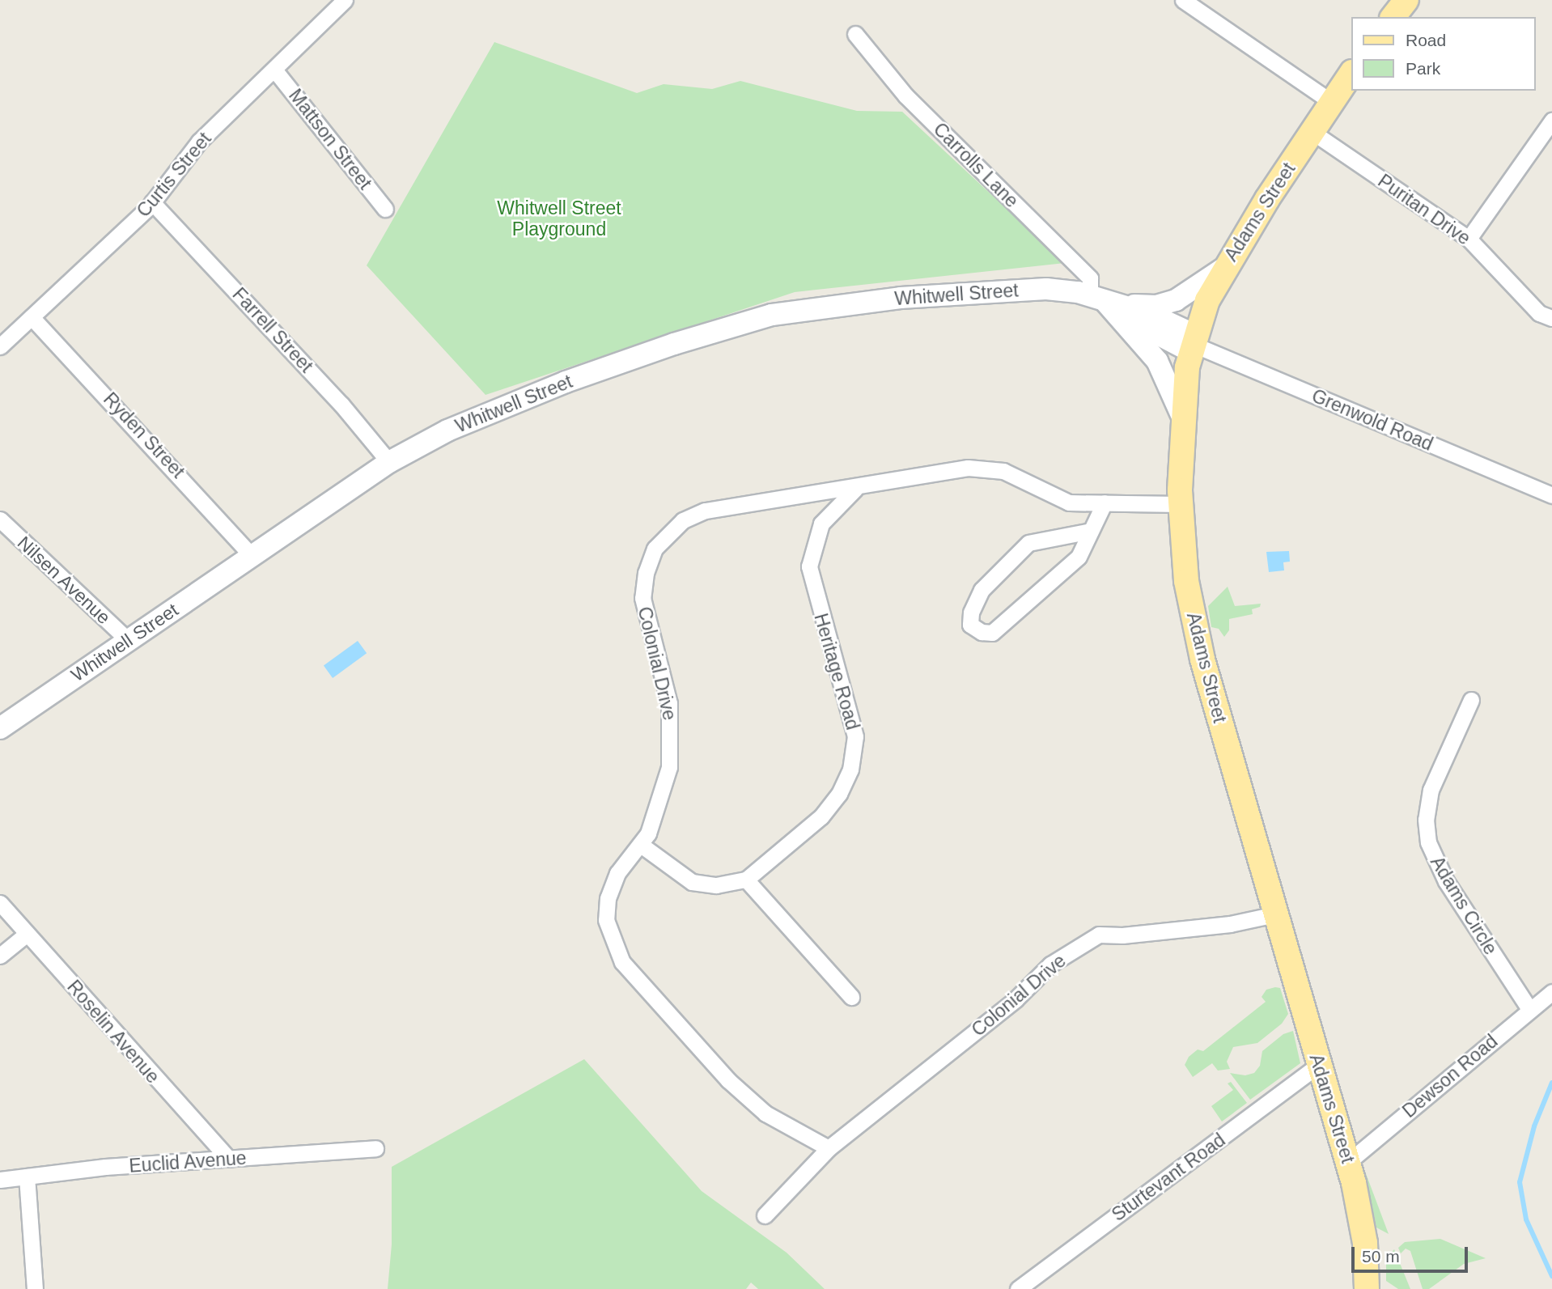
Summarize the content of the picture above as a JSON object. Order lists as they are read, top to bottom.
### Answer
{
  "streets": {
    "main road": ["Adams Street"],
    "street": [
      "Mattson Street",
      "Carrolls Lane",
      "Curtis Street",
      "Puritan Drive",
      "Whitwell Street",
      "Farrell Street",
      "Grenwold Road",
      "Ryden Street",
      "Nilsen Avenue",
      "Colonial Drive",
      "Heritage Road",
      "Adams Circle",
      "Roselin Avenue",
      "Dewson Road",
      "Euclid Avenue",
      "Sturtevant Road"
    ]
  },
  "crossings": [
    ["Mattson Street", "Curtis Street"],
    ["Carrolls Lane", "Whitwell Street"],
    ["Curtis Street", "Farrell Street"],
    ["Curtis Street", "Ryden Street"],
    ["Puritan Drive", "Adams Street"],
    ["Adams Street", "Whitwell Street"],
    ["Adams Street", "Grenwold Road"],
    ["Adams Street", "Colonial Drive"],
    ["Adams Street", "Dewson Road"],
    ["Adams Street", "Sturtevant Road"],
    ["Whitwell Street", "Farrell Street"],
    ["Whitwell Street", "Grenwold Road"],
    ["Whitwell Street", "Ryden Street"],
    ["Whitwell Street", "Nilsen Avenue"],
    ["Colonial Drive", "Heritage Road"],
    ["Adams Circle", "Dewson Road"],
    ["Roselin Avenue", "Euclid Avenue"]
  ],
  "parks": ["Whitwell Street Playground"],
  "legend": ["Road", "Park"],
  "scale_bar": "50 m"
}
